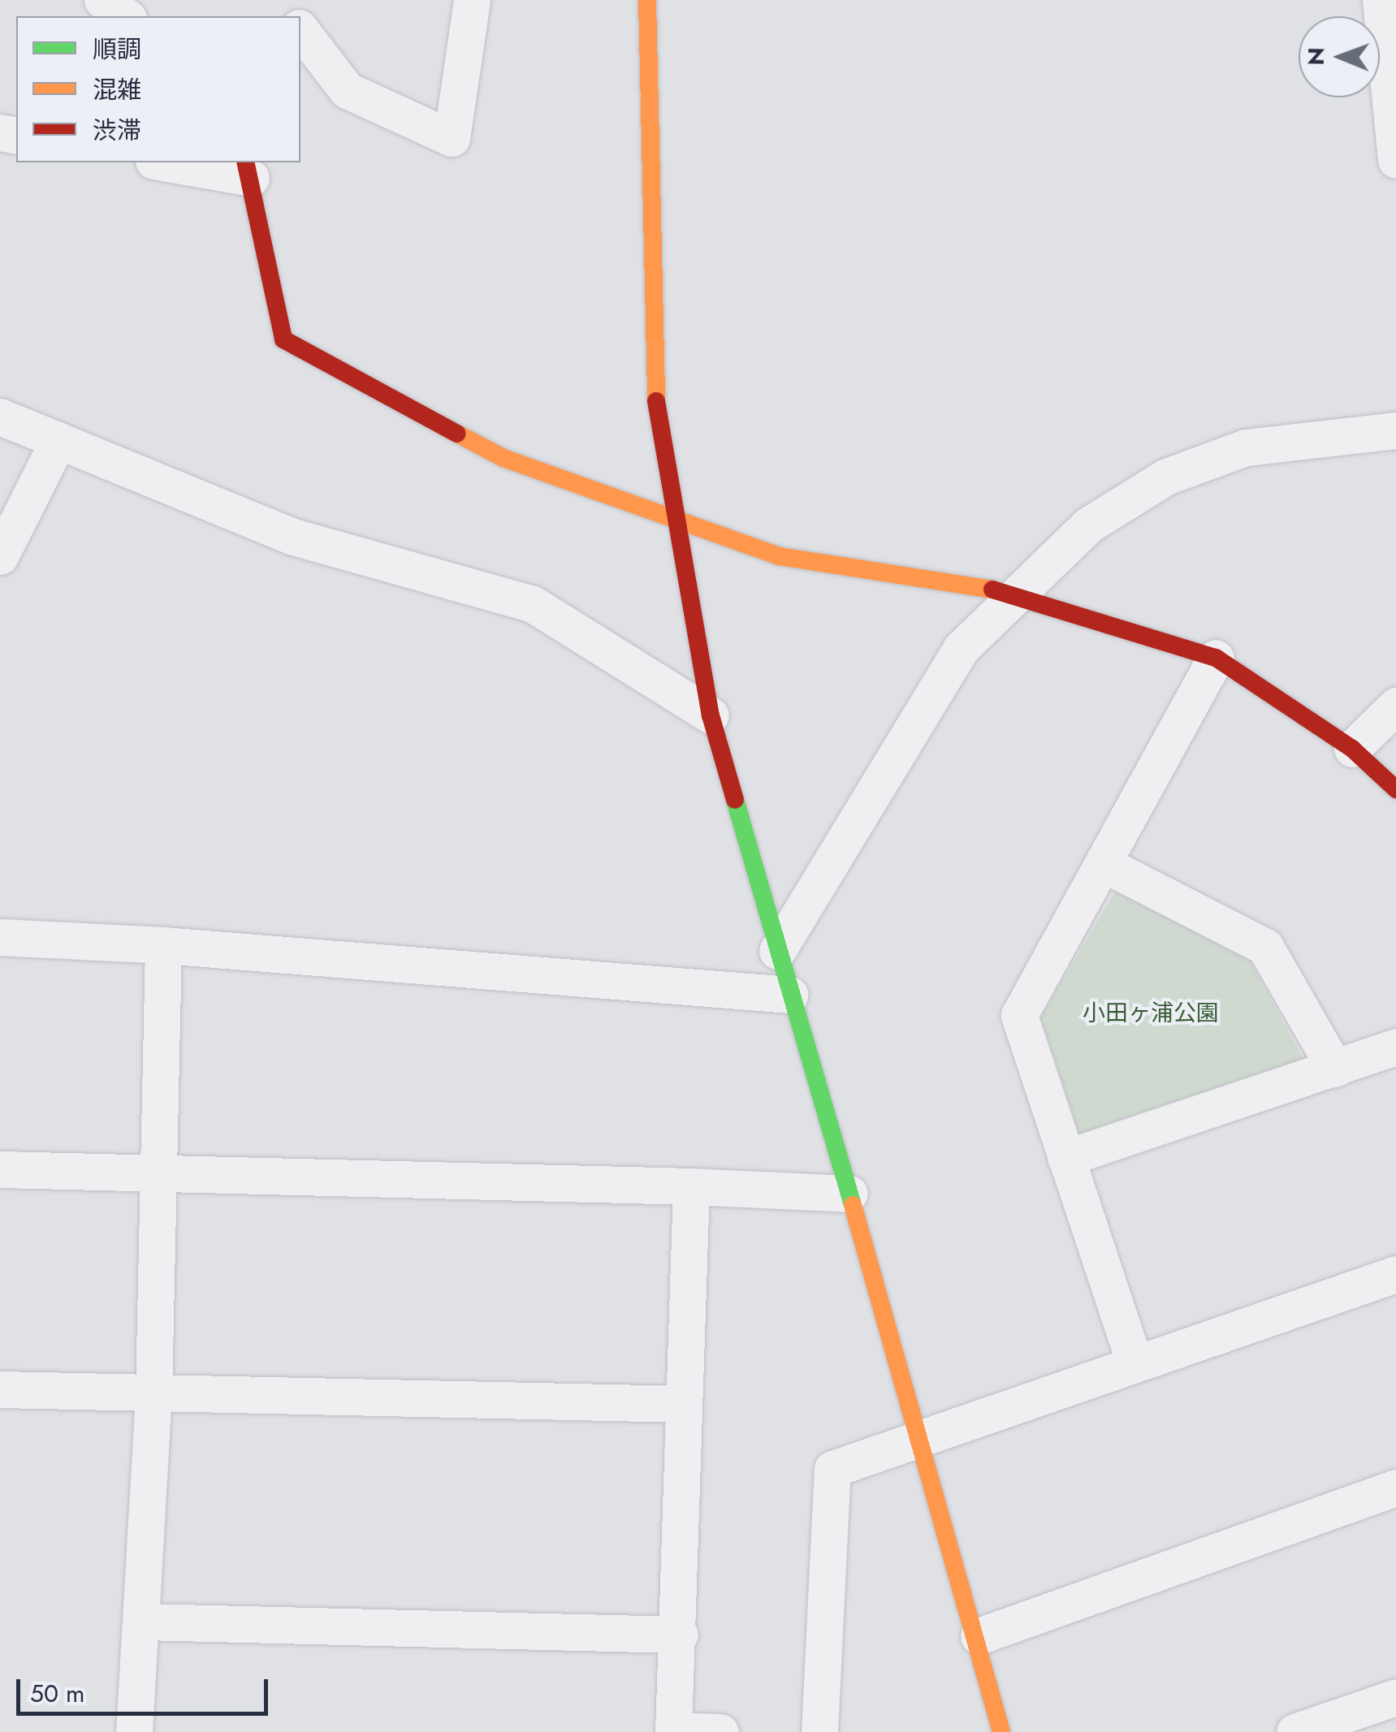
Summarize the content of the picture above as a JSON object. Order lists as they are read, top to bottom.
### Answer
{
  "parks": ["小田ヶ浦公園"],
  "legend": ["順調", "混雑", "渋滞"],
  "scale_bar": "50 m",
  "north": "left"
}
